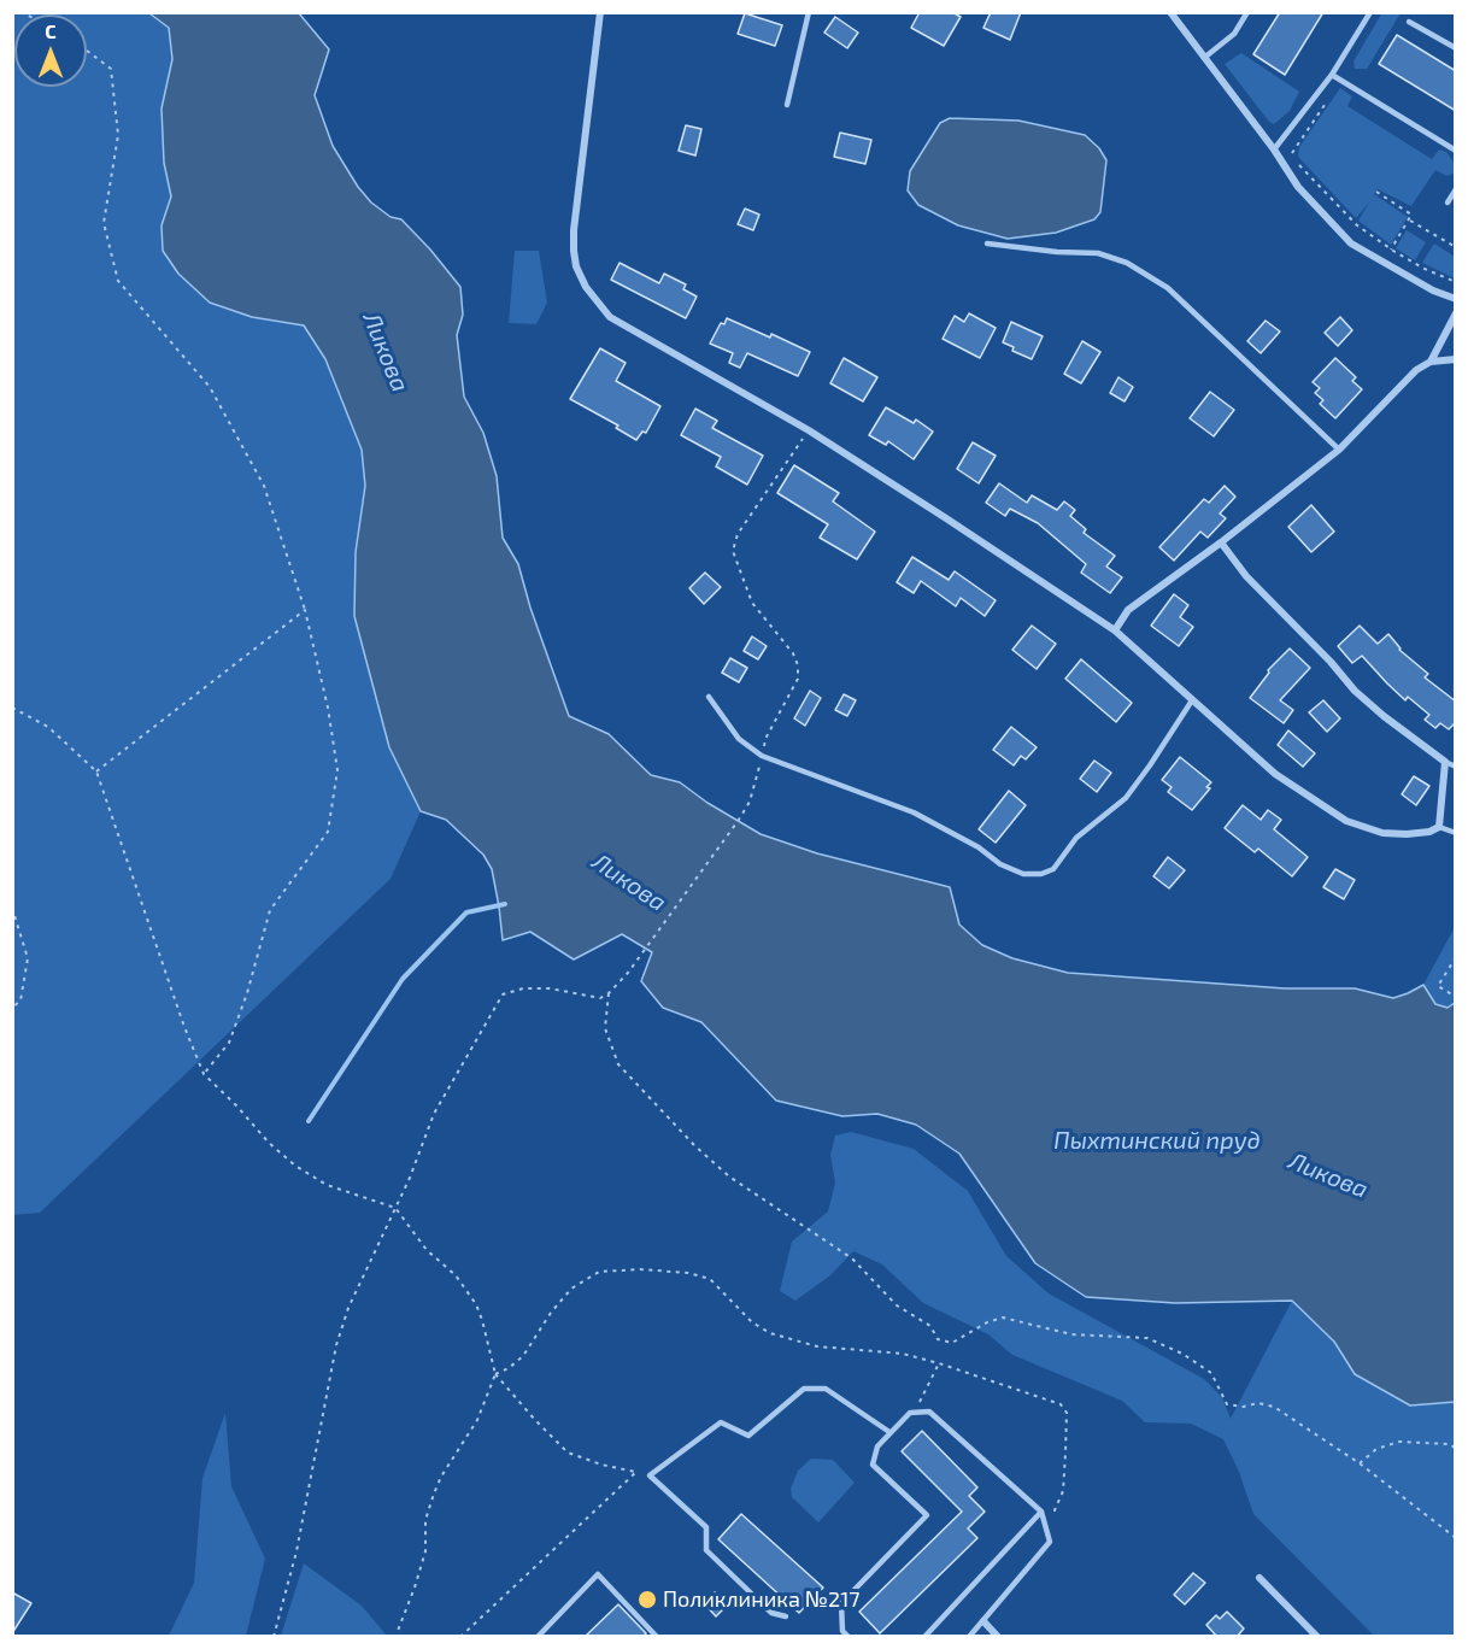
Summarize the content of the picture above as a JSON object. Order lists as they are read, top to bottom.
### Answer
{
  "water": ["Ликова", "Пыхтинский пруд"],
  "places": ["Поликлиника №217"],
  "north": "top"
}
